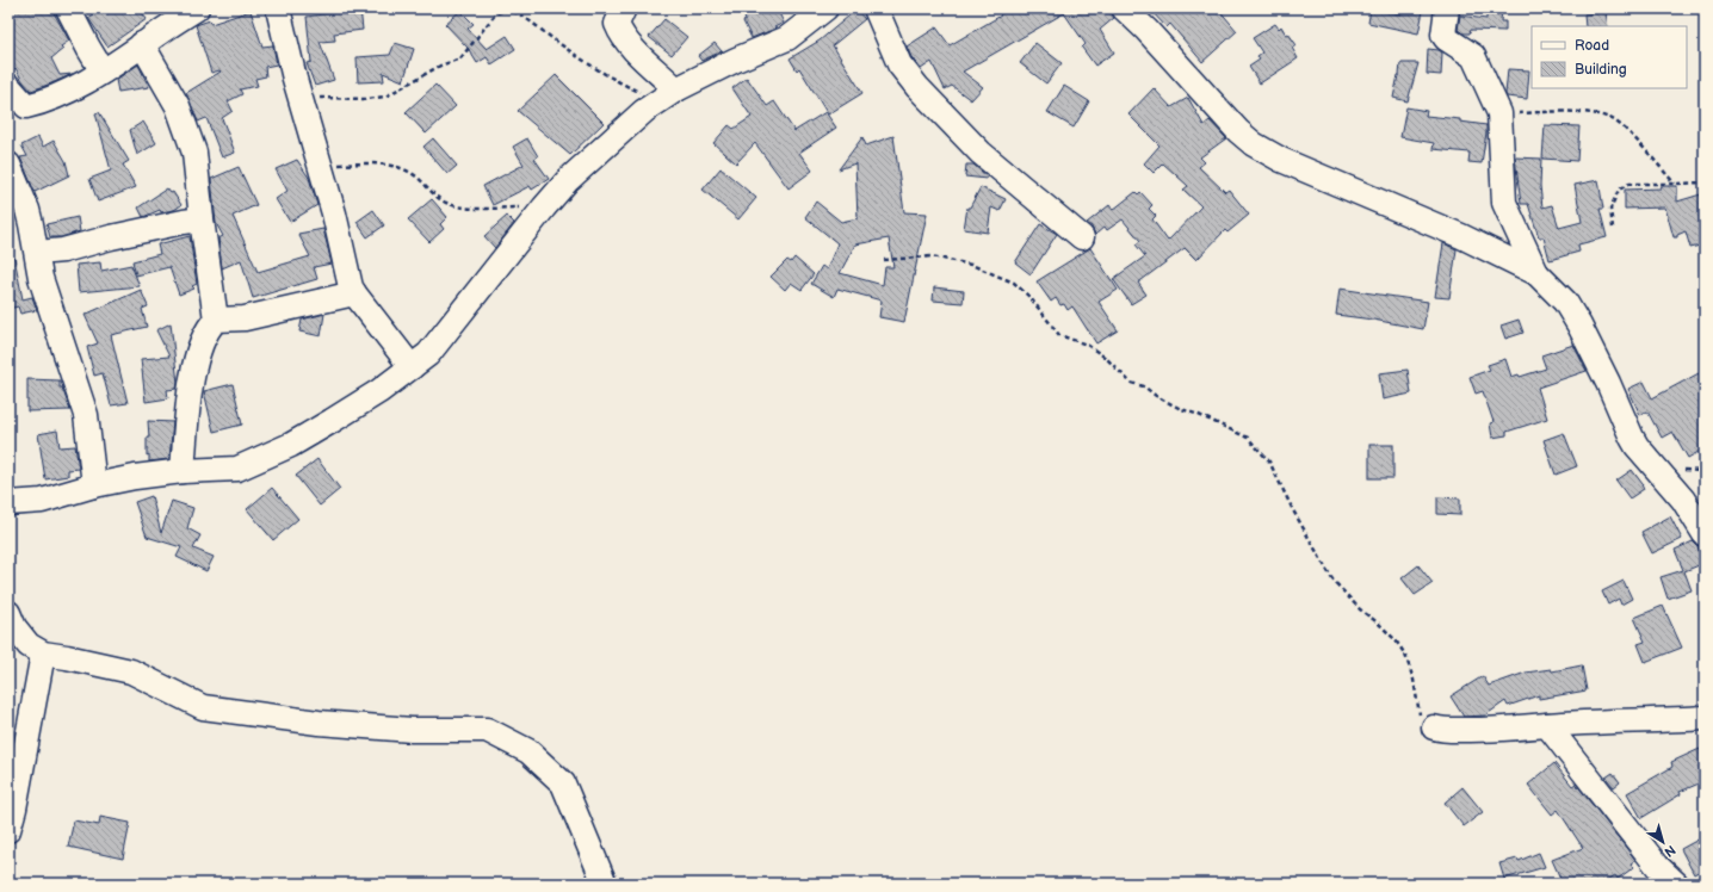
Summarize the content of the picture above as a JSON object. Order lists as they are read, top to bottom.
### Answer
{
  "legend": ["Road", "Building"],
  "north": "bottom right"
}
